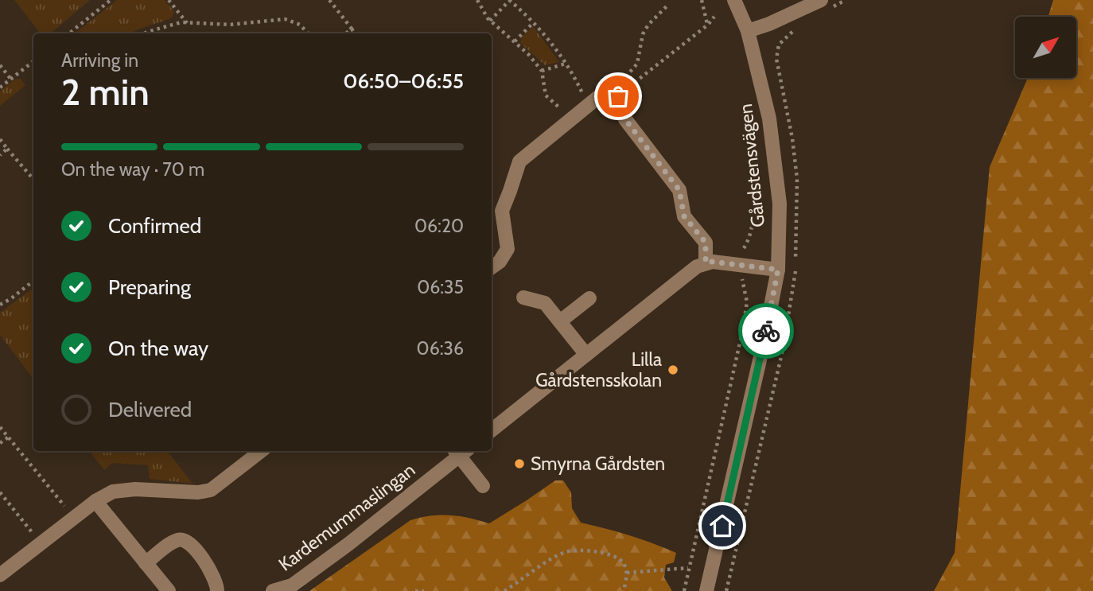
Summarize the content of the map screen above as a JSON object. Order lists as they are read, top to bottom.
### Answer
{
  "streets": {
    "street": ["Gårdstensvägen", "Kardemummaslingan"]
  },
  "places": ["Lilla Gårdstensskolan", "Smyrna Gårdsten"],
  "north": "top right",
  "page": {
    "heading": ["2 min", "Arriving in", "06:50–06:55"],
    "bar": "On the way · 70 m",
    "list": [
      ["Confirmed", "06:20"],
      ["Preparing", "06:35"],
      ["On the way", "06:36"],
      "Delivered"
    ]
  }
}
